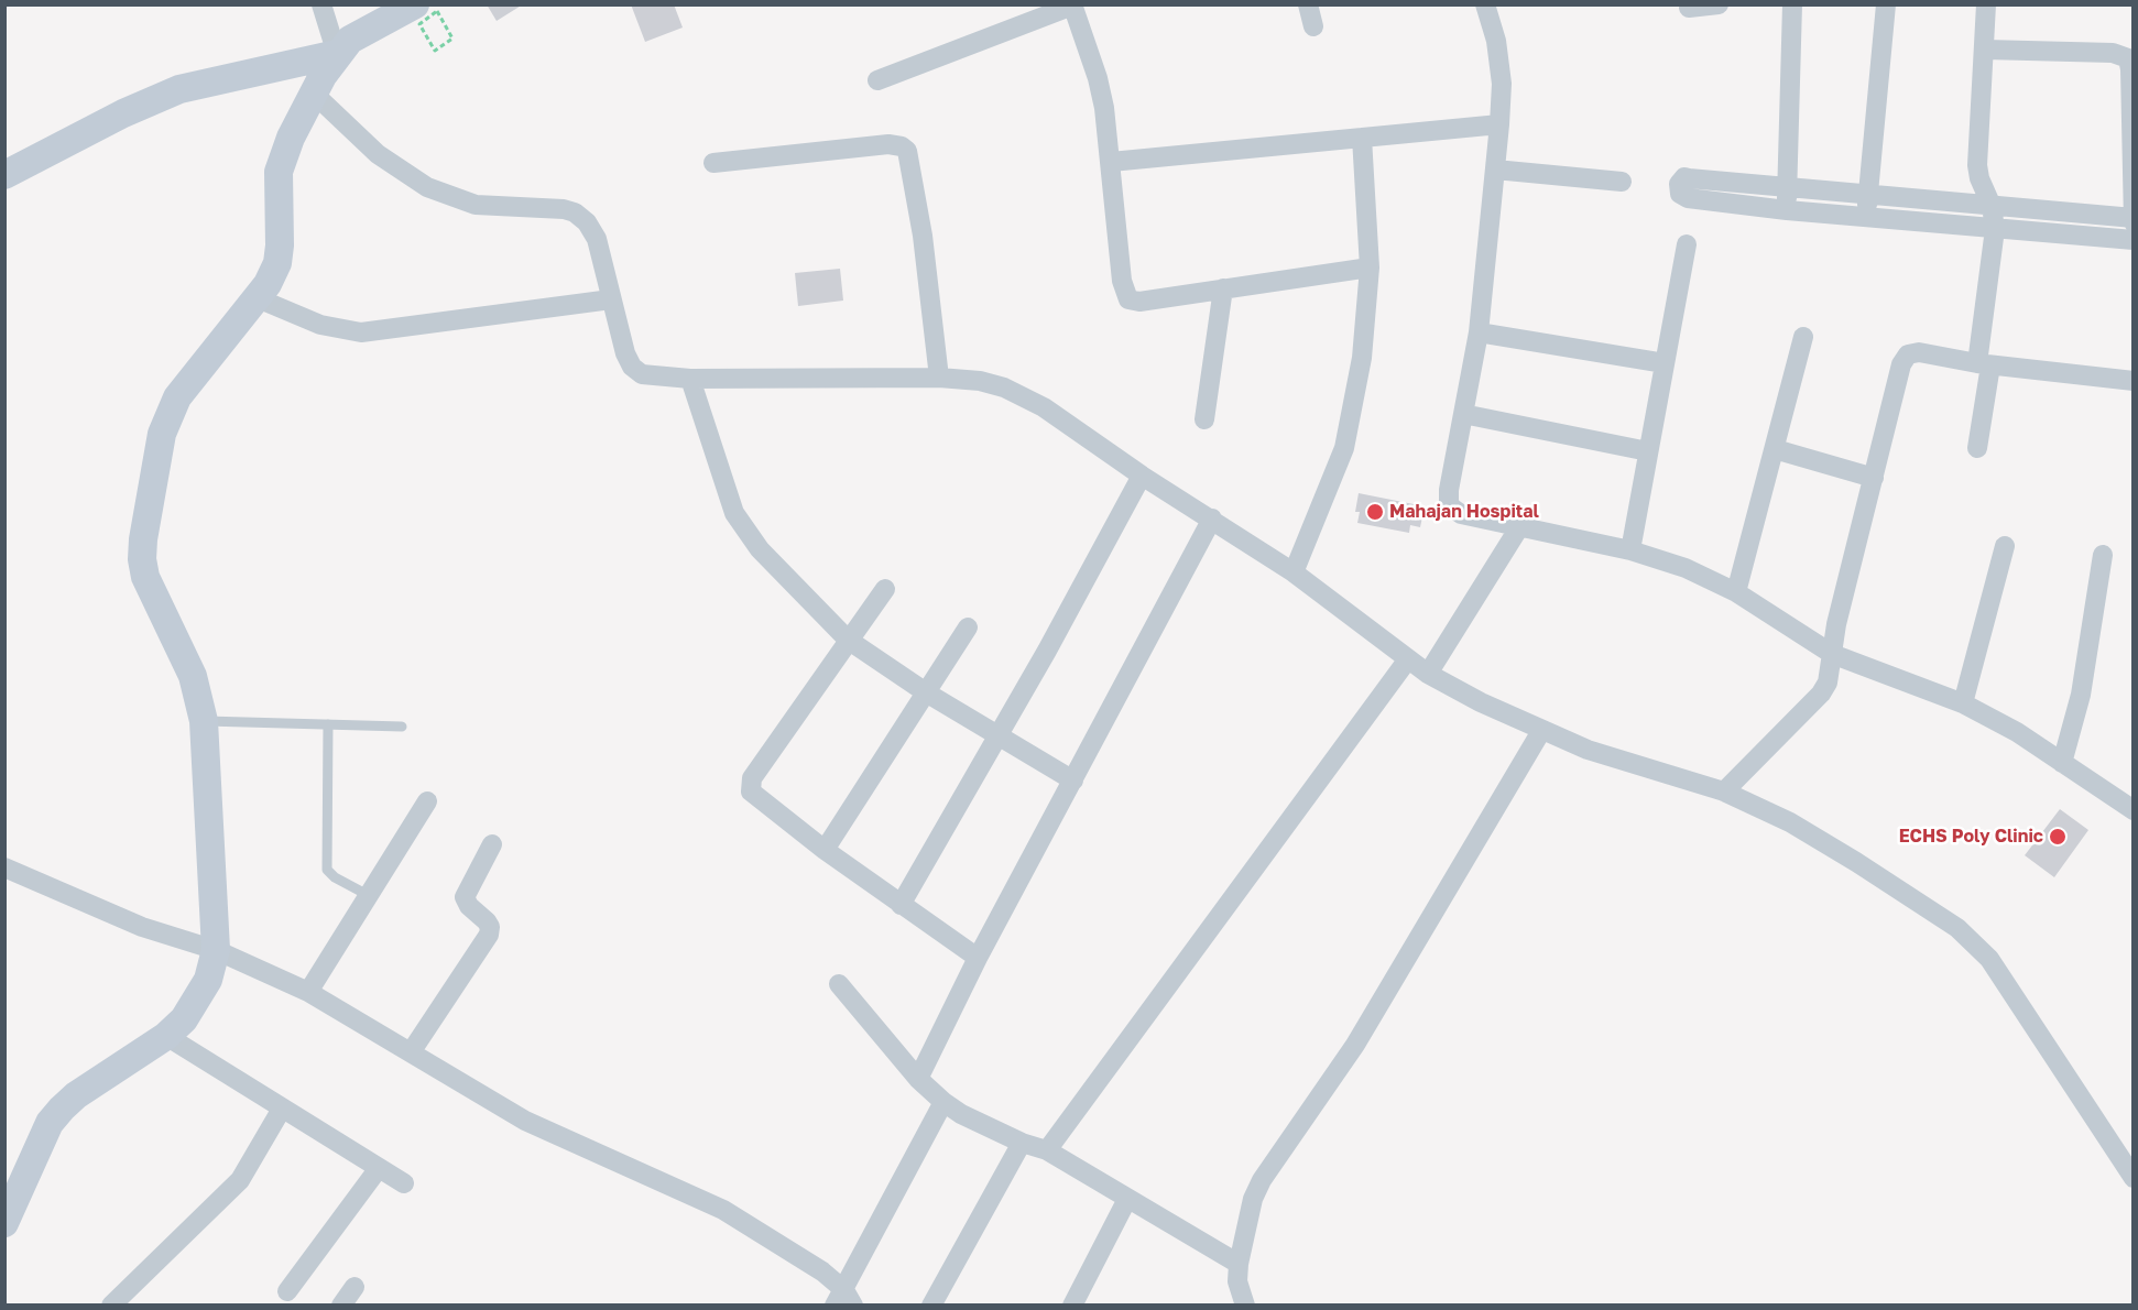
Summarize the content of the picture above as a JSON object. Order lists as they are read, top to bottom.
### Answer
{
  "places": ["Mahajan Hospital", "ECHS Poly Clinic"]
}
